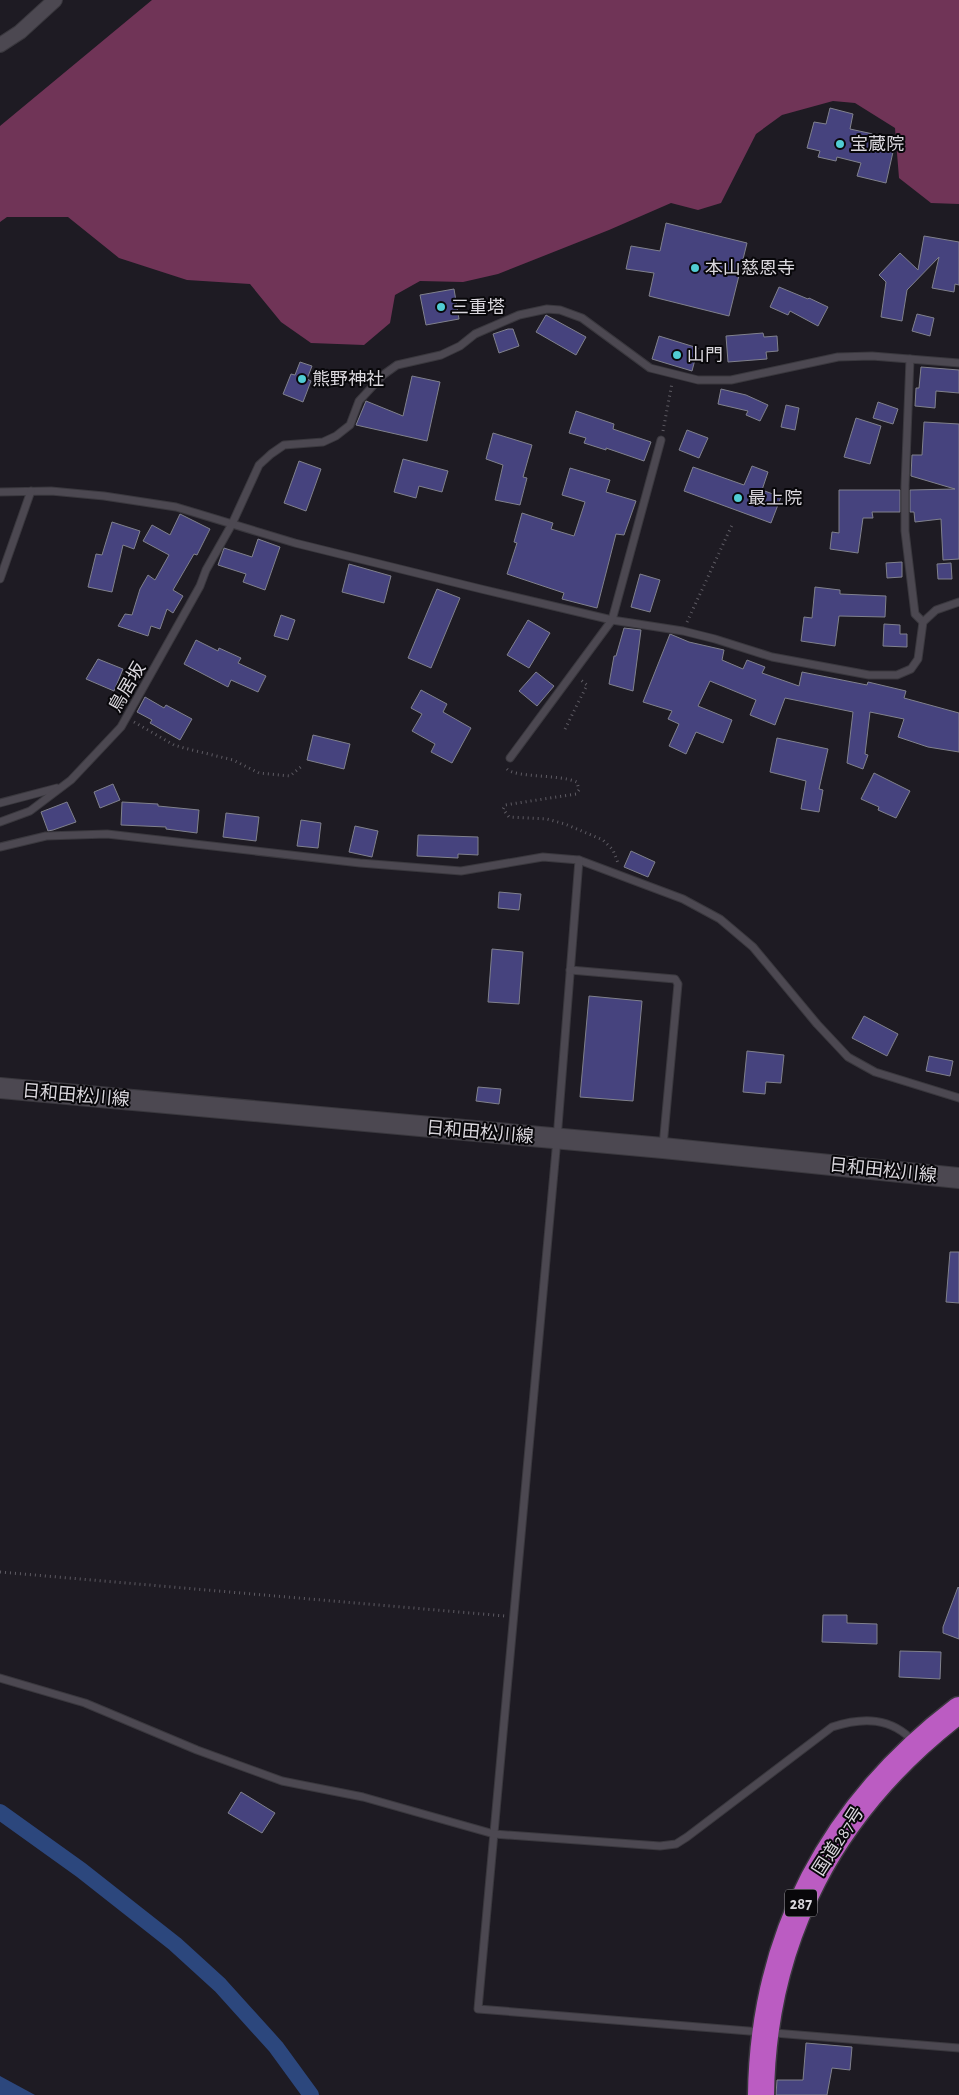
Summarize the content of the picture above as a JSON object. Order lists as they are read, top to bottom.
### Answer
{
  "streets": {
    "highway": ["国道287号", "287"],
    "main road": ["日和田松川線"],
    "lane": ["鳥居坂"]
  },
  "places": [
    "宝蔵院",
    "本山慈恩寺",
    "三重塔",
    "山門",
    "熊野神社",
    "最上院"
  ]
}
